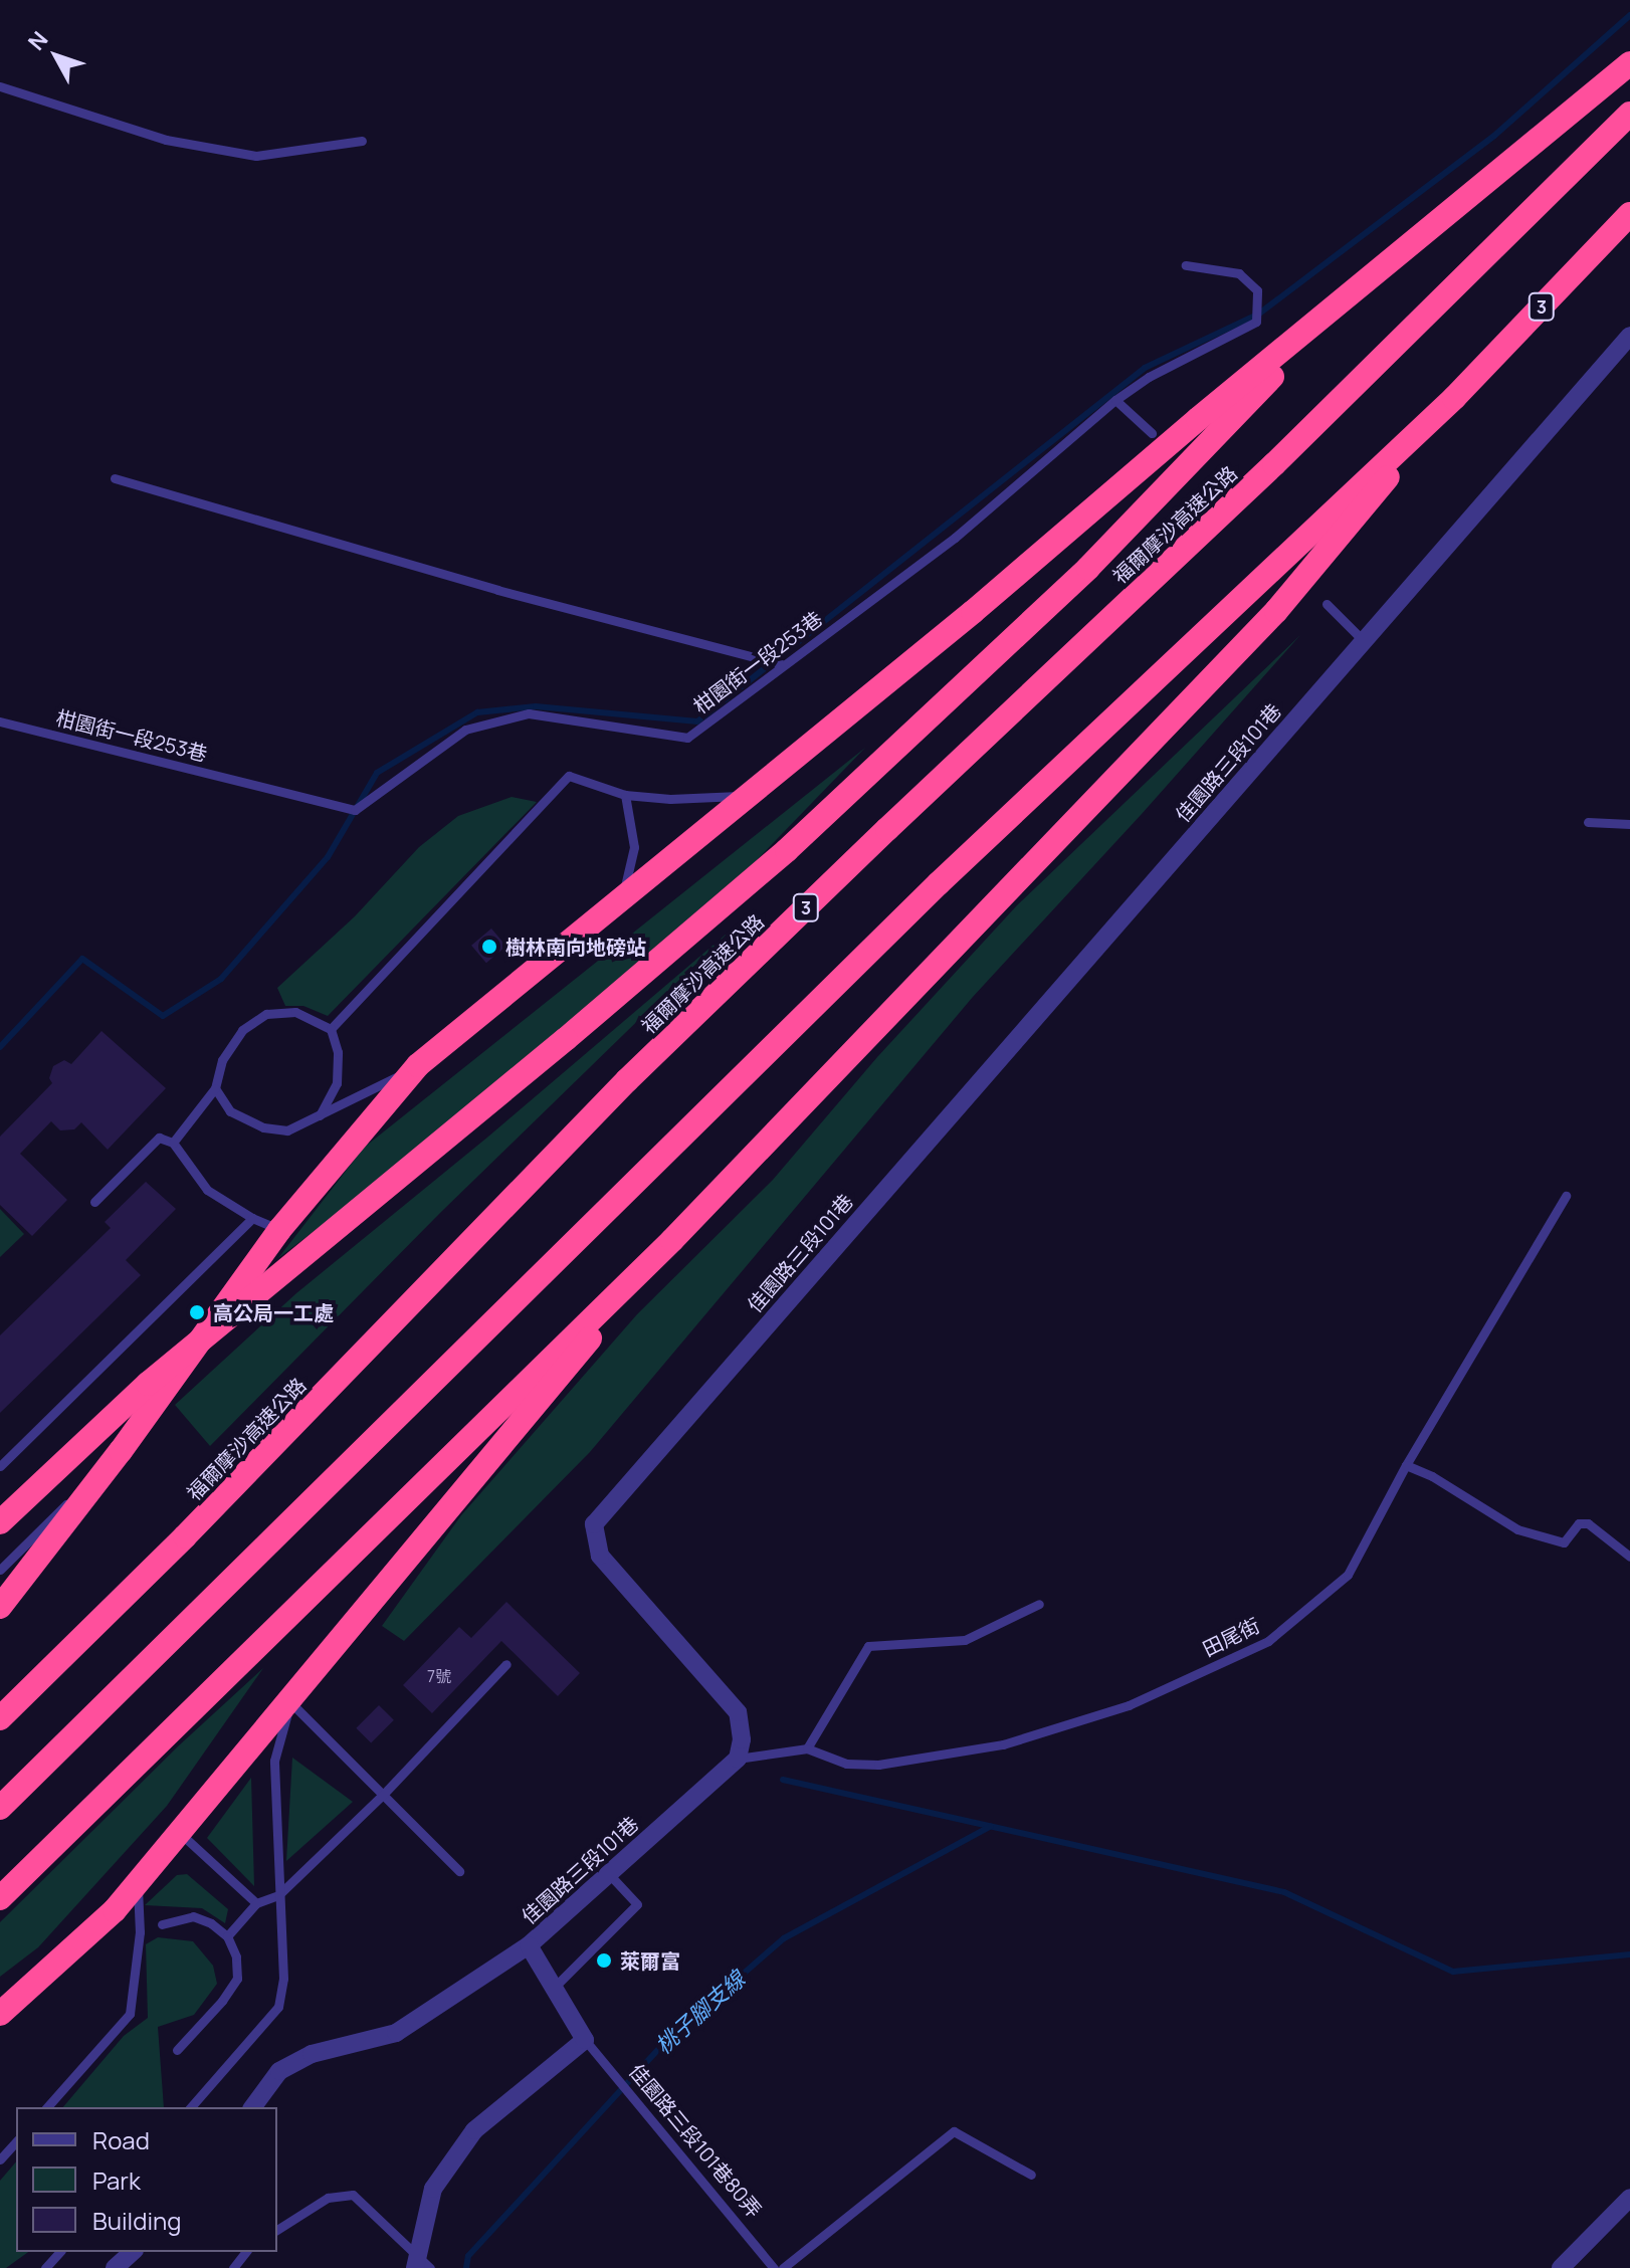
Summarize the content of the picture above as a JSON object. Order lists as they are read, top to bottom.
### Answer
{
  "streets": {
    "highway": ["3", "福爾摩沙高速公路"],
    "street": ["佳園路三段101巷", "佳園路三段101巷80弄"],
    "lane": ["柑園街一段253巷", "田尾街"]
  },
  "crossings": [
    ["佳園路三段101巷", "田尾街"],
    ["佳園路三段101巷", "佳園路三段101巷80弄"]
  ],
  "water": ["桃子腳支線"],
  "places": ["樹林南向地磅站", "高公局一工處", "萊爾富"],
  "house_numbers": ["7號"],
  "legend": ["Road", "Park", "Building"],
  "north": "top left"
}
